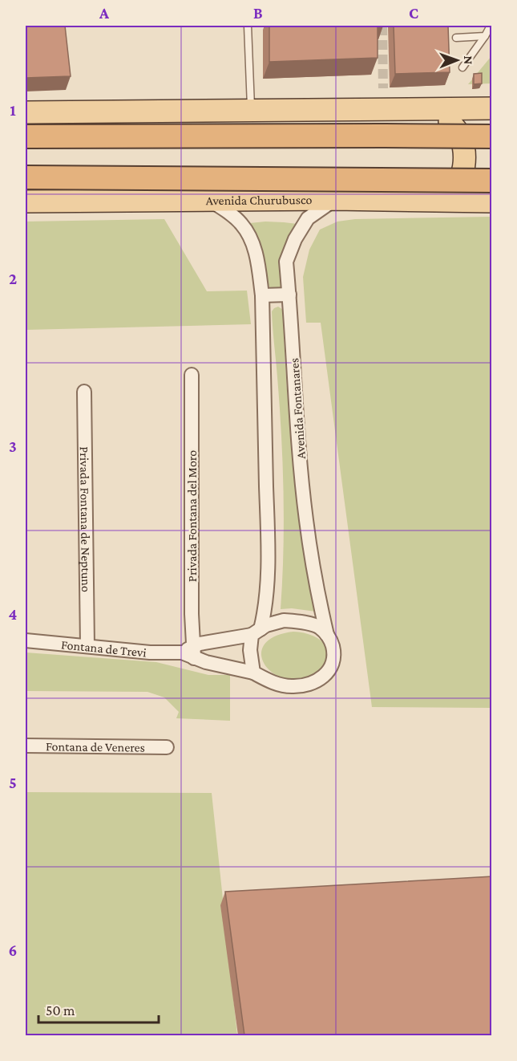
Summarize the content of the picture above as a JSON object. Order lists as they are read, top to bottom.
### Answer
{
  "streets": {
    "highway": ["Avenida Churubusco"],
    "street": [
      "Avenida Fontanares",
      "Privada Fontana del Moro",
      "Privada Fontana de Neptuno",
      "Fontana de Trevi",
      "Fontana de Veneres"
    ]
  },
  "crossings": [
    ["Avenida Churubusco", "Avenida Fontanares"],
    ["Privada Fontana del Moro", "Fontana de Trevi"],
    ["Privada Fontana de Neptuno", "Fontana de Trevi"]
  ],
  "scale_bar": "50 m",
  "north": "right",
  "grid": {
    "columns": ["A", "B", "C"],
    "rows": [
      "1",
      "2",
      "3",
      "4",
      "5",
      "6"
    ]
  }
}
